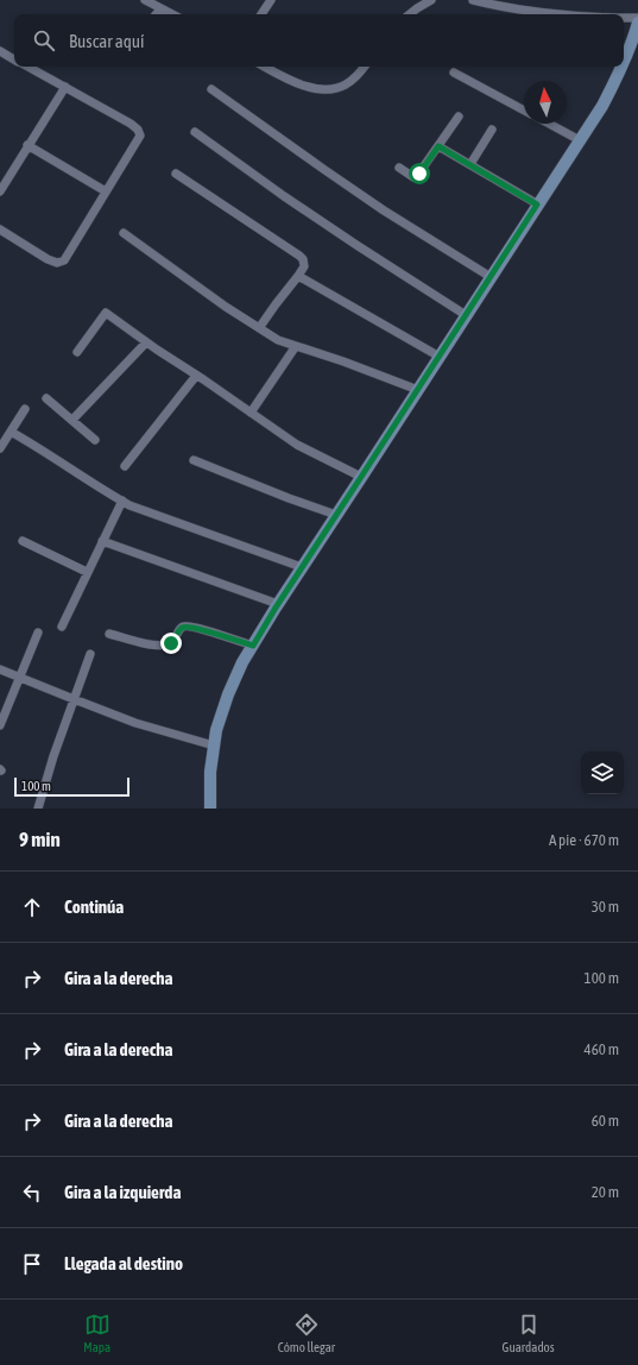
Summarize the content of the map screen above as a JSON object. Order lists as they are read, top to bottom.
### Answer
{
  "scale_bar": "100 m",
  "north": "top",
  "page": {
    "search": "Buscar aquí",
    "scale": "100 m",
    "heading": ["9 min", "A pie · 670 m"],
    "list": [
      ["Continúa", "30 m"],
      ["Gira a la derecha", "100 m"],
      ["Gira a la derecha", "460 m"],
      ["Gira a la derecha", "60 m"],
      ["Gira a la izquierda", "20 m"],
      "Llegada al destino"
    ],
    "nav": ["Mapa", "Cómo llegar", "Guardados"]
  }
}
